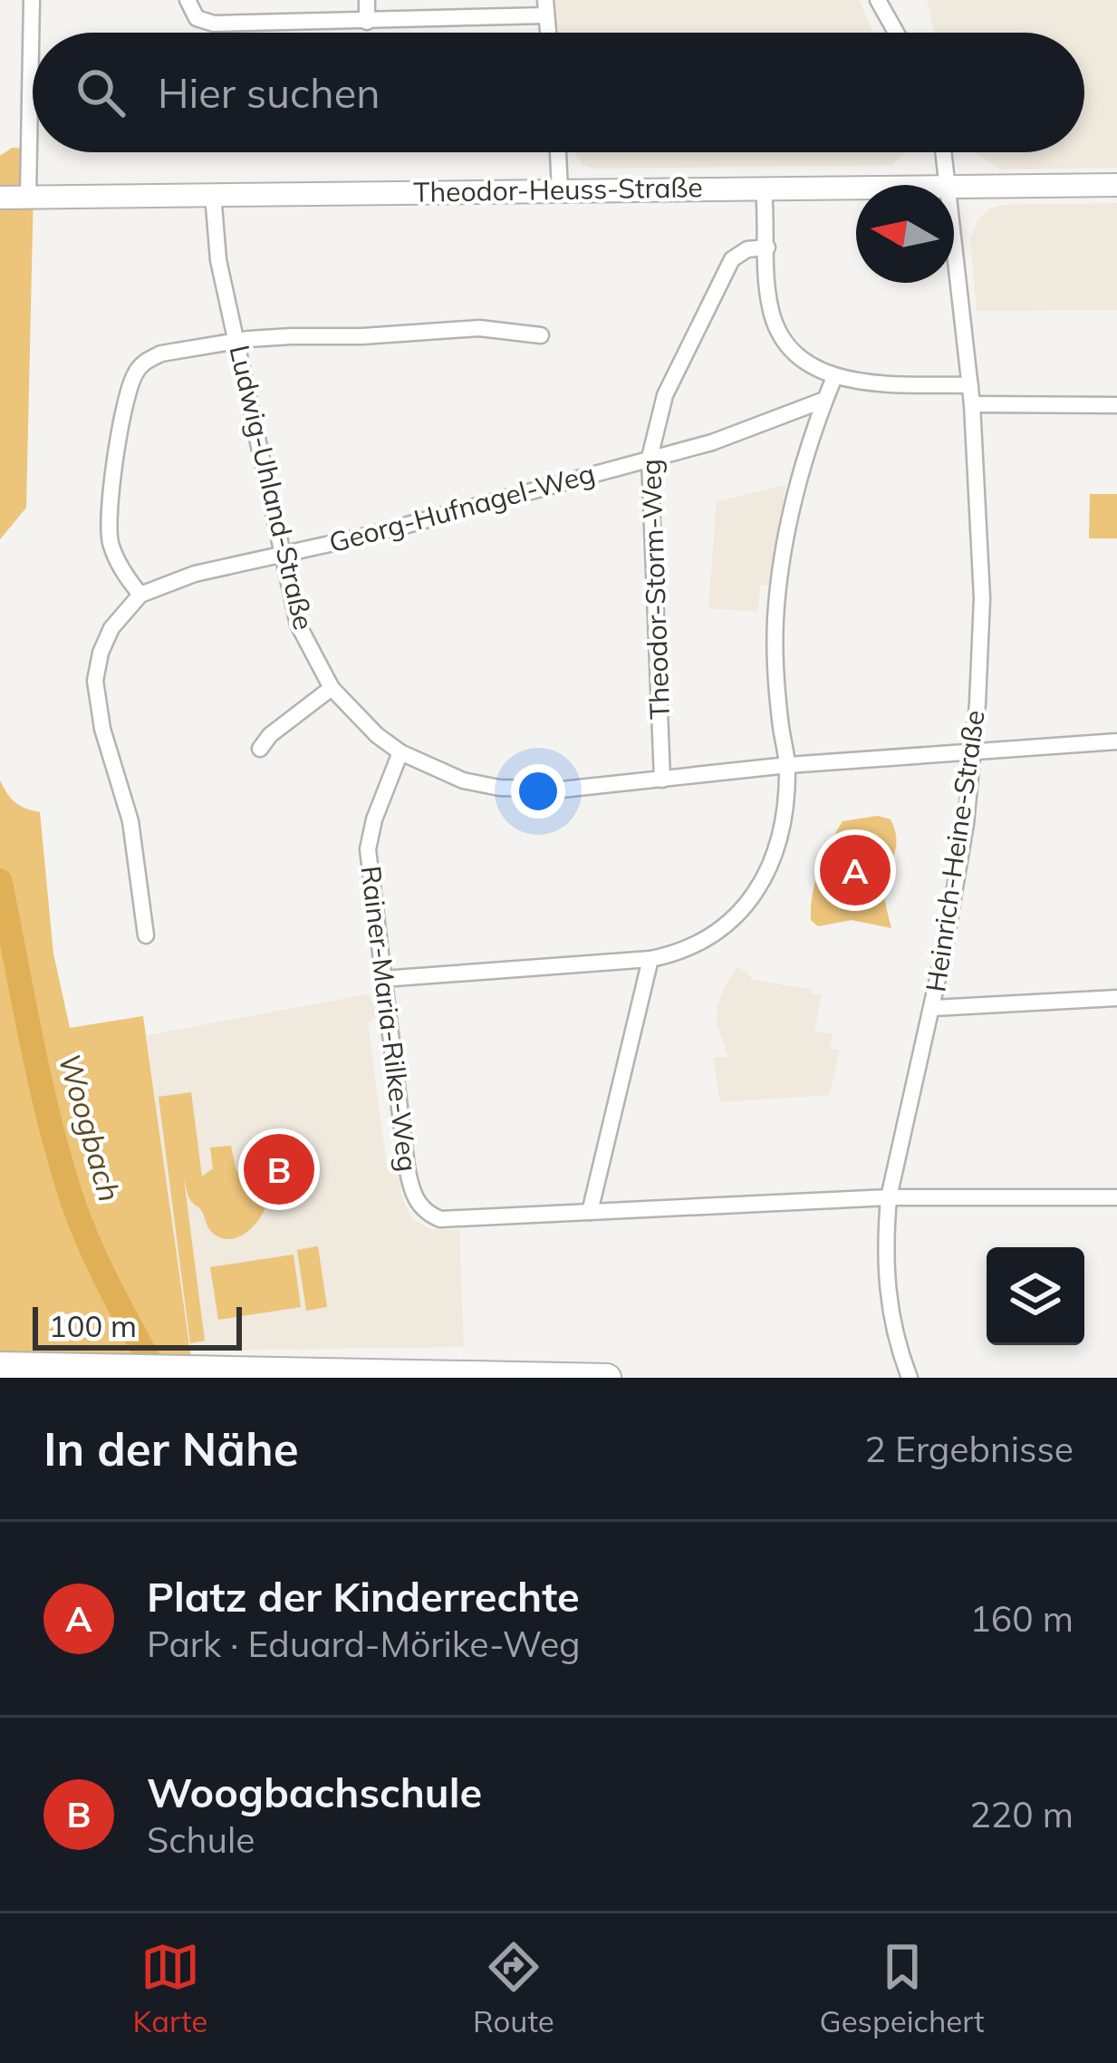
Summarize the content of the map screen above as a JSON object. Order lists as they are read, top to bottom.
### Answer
{
  "streets": {
    "main road": ["Theodor-Heuss-Straße"],
    "street": [
      "Ludwig-Uhland-Straße",
      "Georg-Hufnagel-Weg",
      "Theodor-Storm-Weg",
      "Heinrich-Heine-Straße",
      "Rainer-Maria-Rilke-Weg"
    ]
  },
  "crossings": [
    ["Theodor-Heuss-Straße", "Ludwig-Uhland-Straße"],
    ["Ludwig-Uhland-Straße", "Georg-Hufnagel-Weg"],
    ["Ludwig-Uhland-Straße", "Theodor-Storm-Weg"],
    ["Ludwig-Uhland-Straße", "Heinrich-Heine-Straße"],
    ["Ludwig-Uhland-Straße", "Rainer-Maria-Rilke-Weg"],
    ["Georg-Hufnagel-Weg", "Theodor-Storm-Weg"],
    ["Heinrich-Heine-Straße", "Rainer-Maria-Rilke-Weg"]
  ],
  "water": ["Woogbach"],
  "scale_bar": "100 m",
  "north": "left",
  "page": {
    "search": "Hier suchen",
    "pins": ["A", "B"],
    "scale": "100 m",
    "heading": ["In der Nähe", "2 Ergebnisse"],
    "list": [
      {
        "mark": "A",
        "name": "Platz der Kinderrechte",
        "note": "Park · Eduard-Mörike-Weg",
        "value": "160 m"
      },
      {
        "mark": "B",
        "name": "Woogbachschule",
        "note": "Schule",
        "value": "220 m"
      }
    ],
    "nav": ["Karte", "Route", "Gespeichert"]
  }
}
